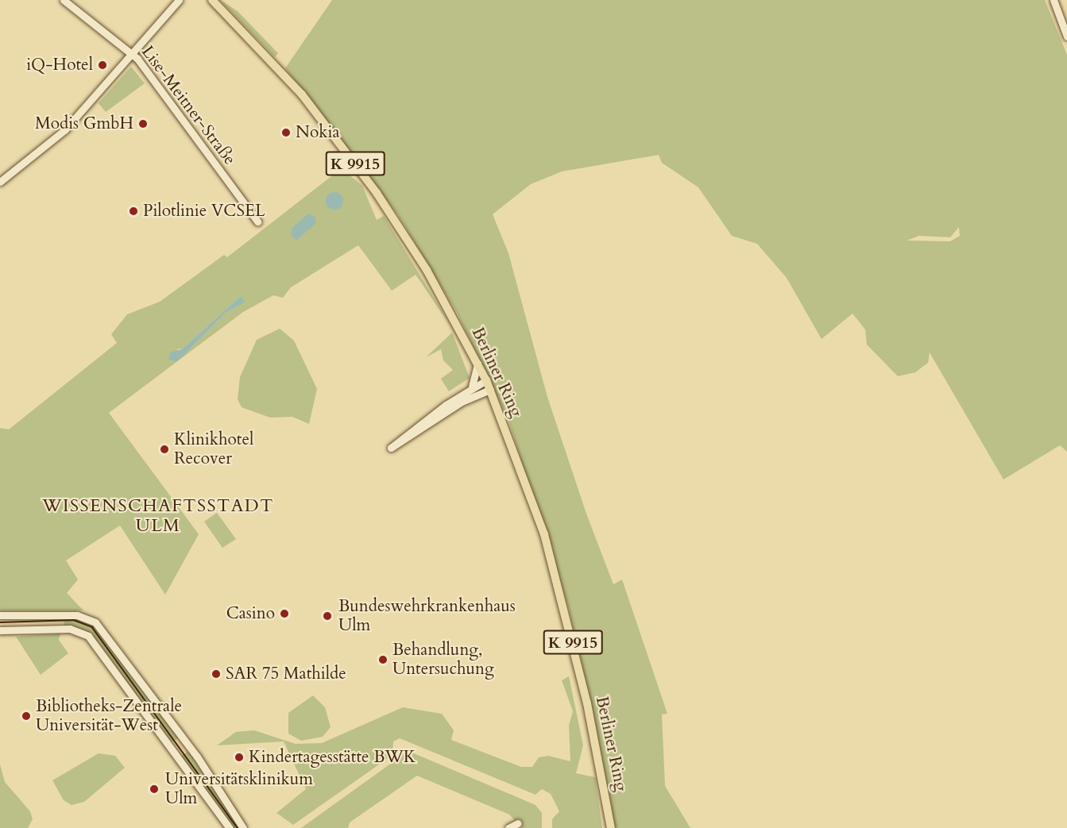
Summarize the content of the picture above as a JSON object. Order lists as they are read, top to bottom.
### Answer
{
  "streets": {
    "main road": ["K 9915", "Berliner Ring"],
    "street": ["Lise-Meitner-Straße"]
  },
  "districts": ["WISSENSCHAFTSSTADT ULM"],
  "places": [
    "iQ-Hotel",
    "Modis GmbH",
    "Nokia",
    "Pilotlinie VCSEL",
    "Klinikhotel Recover",
    "Casino",
    "Bundeswehrkrankenhaus Ulm",
    "Behandlung, Untersuchung",
    "SAR 75 Mathilde",
    "Bibliotheks-Zentrale Universität-West",
    "Kindertagesstätte BWK",
    "Universitätsklinikum Ulm"
  ]
}
